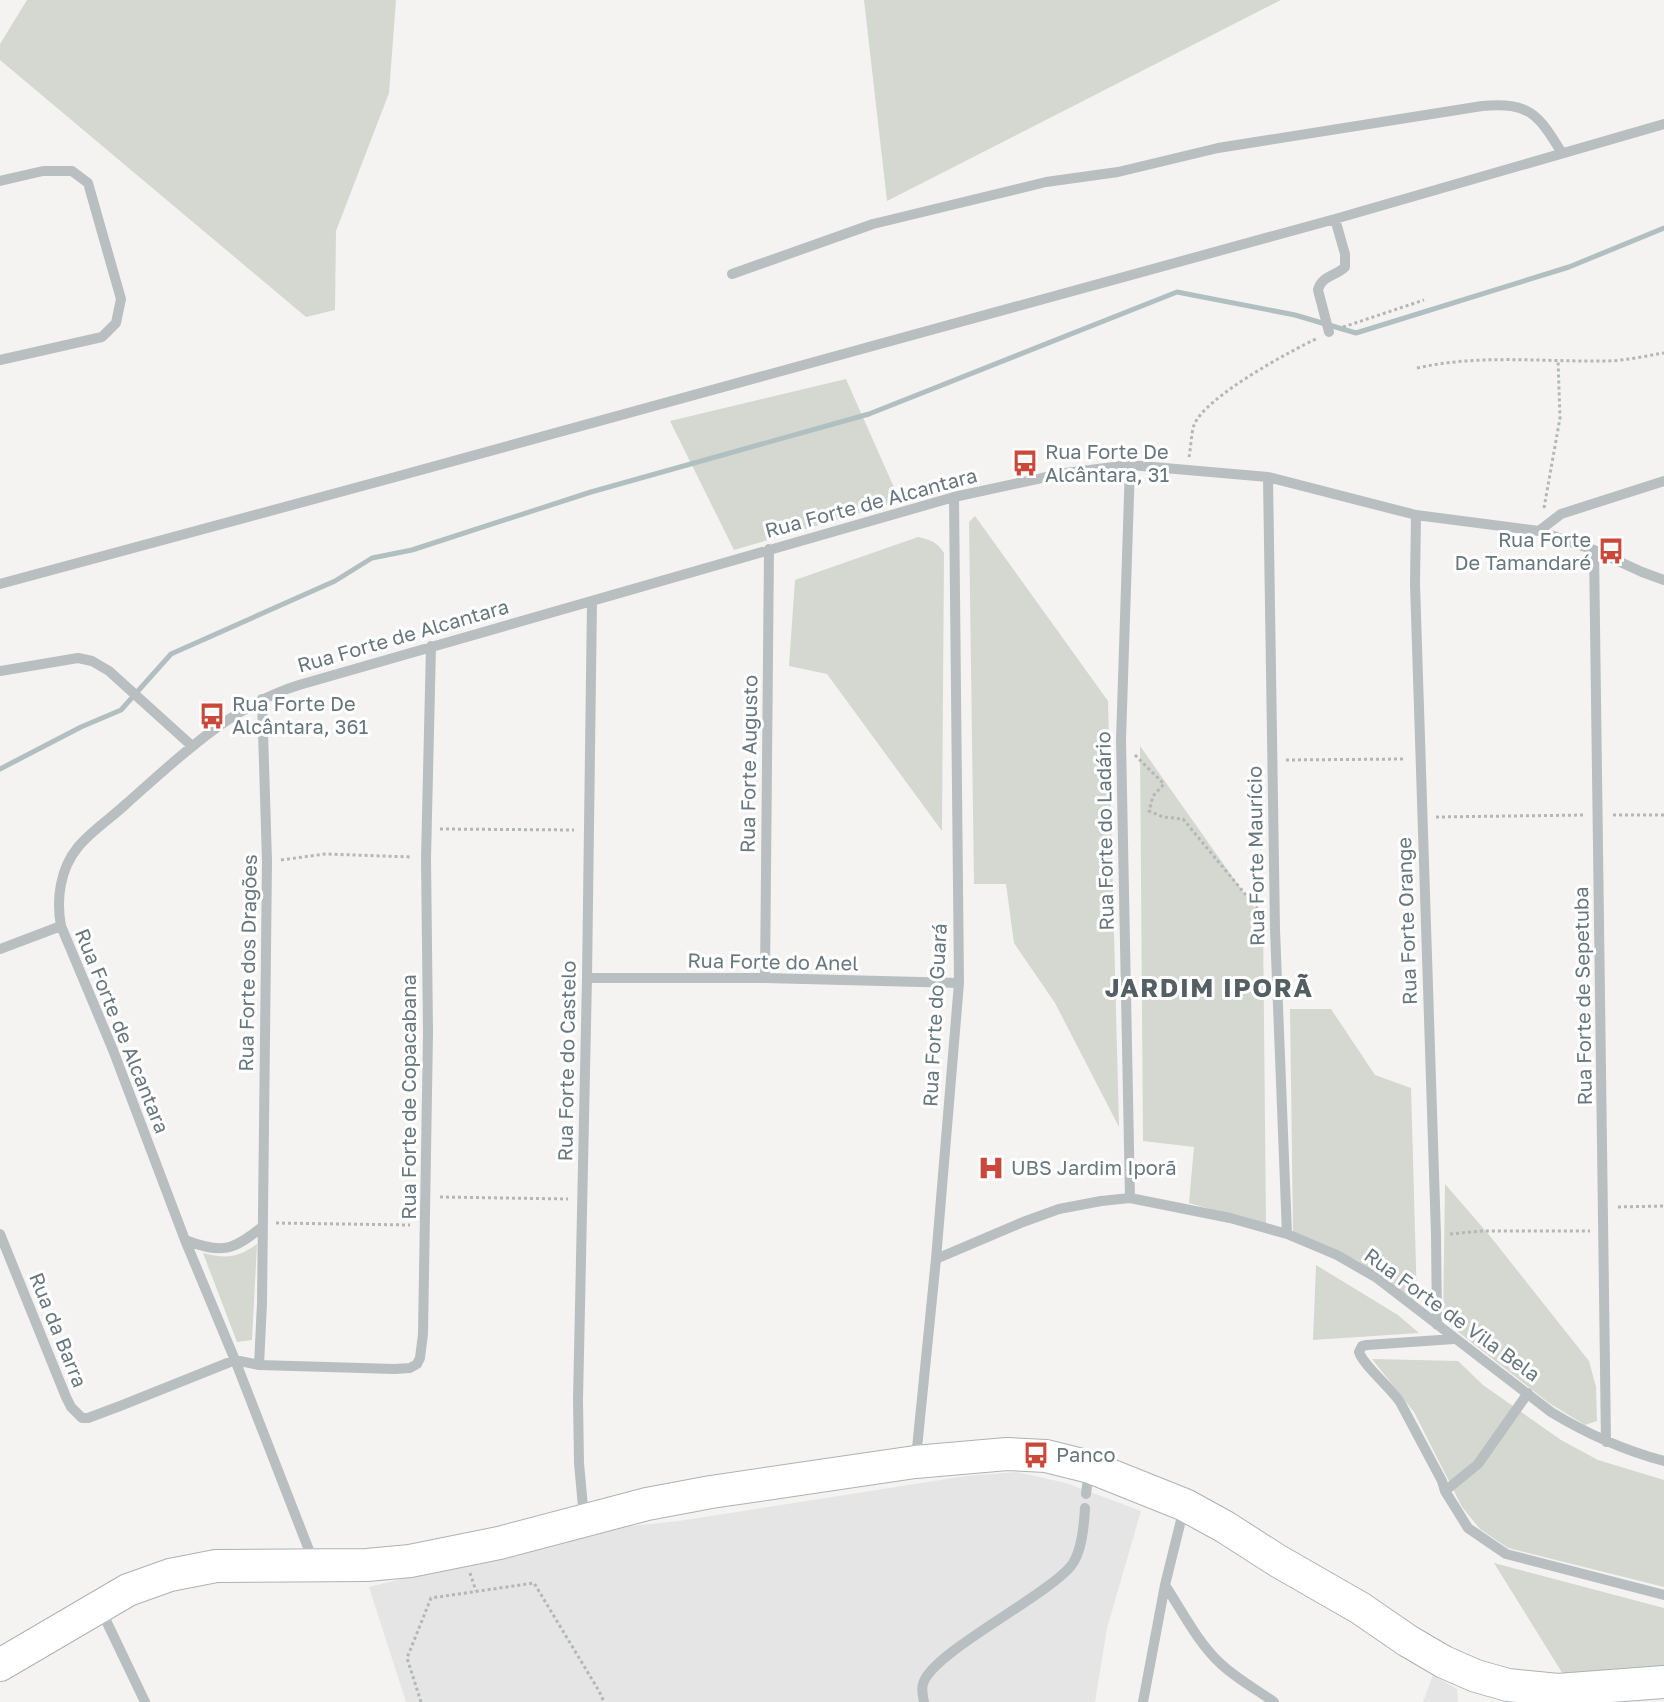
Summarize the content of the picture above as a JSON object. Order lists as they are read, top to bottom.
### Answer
{
  "streets": {
    "street": [
      "Rua Forte de Alcantara",
      "Rua Forte Augusto",
      "Rua Forte do Ladário",
      "Rua Forte Maurício",
      "Rua Forte Orange",
      "Rua Forte do Anel",
      "Rua Forte dos Dragões",
      "Rua Forte de Sepetuba",
      "Rua Forte do Guará",
      "Rua Forte do Castelo",
      "Rua Forte de Copacabana",
      "Rua Forte de Vila Bela",
      "Rua da Barra"
    ]
  },
  "crossings": [
    ["Rua Forte de Alcantara", "Rua Forte Augusto"],
    ["Rua Forte de Alcantara", "Rua Forte do Ladário"],
    ["Rua Forte de Alcantara", "Rua Forte Maurício"],
    ["Rua Forte de Alcantara", "Rua Forte Orange"],
    ["Rua Forte de Alcantara", "Rua Forte dos Dragões"],
    ["Rua Forte de Alcantara", "Rua Forte do Guará"],
    ["Rua Forte de Alcantara", "Rua Forte do Castelo"],
    ["Rua Forte de Alcantara", "Rua Forte de Copacabana"],
    ["Rua Forte de Alcantara", "Rua da Barra"],
    ["Rua Forte Augusto", "Rua Forte do Anel"],
    ["Rua Forte do Ladário", "Rua Forte de Vila Bela"],
    ["Rua Forte Maurício", "Rua Forte de Vila Bela"],
    ["Rua Forte Orange", "Rua Forte de Vila Bela"],
    ["Rua Forte do Anel", "Rua Forte do Guará"],
    ["Rua Forte do Anel", "Rua Forte do Castelo"],
    ["Rua Forte dos Dragões", "Rua Forte de Copacabana"],
    ["Rua Forte de Sepetuba", "Rua Forte de Vila Bela"],
    ["Rua Forte do Guará", "Rua Forte de Vila Bela"],
    ["Rua Forte de Copacabana", "Rua da Barra"]
  ],
  "districts": ["JARDIM IPORÃ"],
  "places": {
    "bus stop": [
      "Rua Forte De Alcântara, 31",
      "Rua Forte De Tamandaré",
      "Rua Forte De Alcântara, 361",
      "Panco"
    ],
    "hospital": ["UBS Jardim Iporã"]
  }
}
